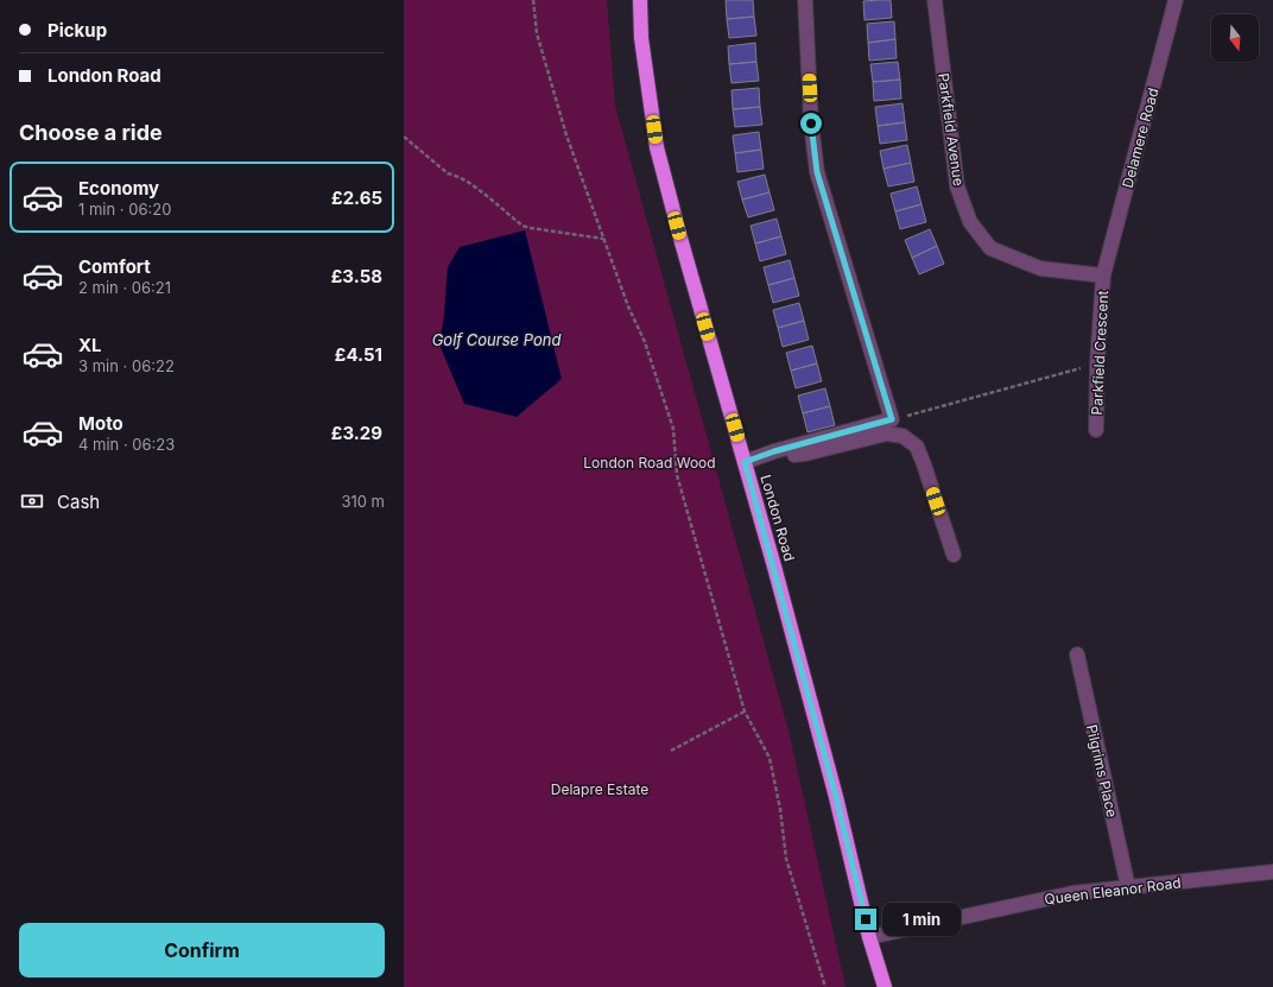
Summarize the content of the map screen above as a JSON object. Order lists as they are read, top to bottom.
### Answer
{
  "streets": {
    "highway": ["London Road"],
    "street": [
      "Parkfield Avenue",
      "Delamere Road",
      "Parkfield Crescent",
      "Pilgrims Place",
      "Queen Eleanor Road"
    ]
  },
  "crossings": [
    ["Parkfield Avenue", "Delamere Road"],
    ["Parkfield Avenue", "Parkfield Crescent"],
    ["Delamere Road", "Parkfield Crescent"],
    ["London Road", "Queen Eleanor Road"],
    ["Pilgrims Place", "Queen Eleanor Road"]
  ],
  "water": ["Golf Course Pond"],
  "parks": ["London Road Wood", "Delapre Estate"],
  "north": "bottom",
  "page": {
    "banner": ["Pickup", "London Road"],
    "heading": "Choose a ride",
    "list": [
      {
        "name": "Economy",
        "note": "1 min · 06:20",
        "value": "£2.65"
      },
      {
        "name": "Comfort",
        "note": "2 min · 06:21",
        "value": "£3.58"
      },
      {
        "name": "XL",
        "note": "3 min · 06:22",
        "value": "£4.51"
      },
      {
        "name": "Moto",
        "note": "4 min · 06:23",
        "value": "£3.29"
      }
    ],
    "pay": ["Cash", "310 m"],
    "bubble": "1 min",
    "buttons": "Confirm"
  }
}
